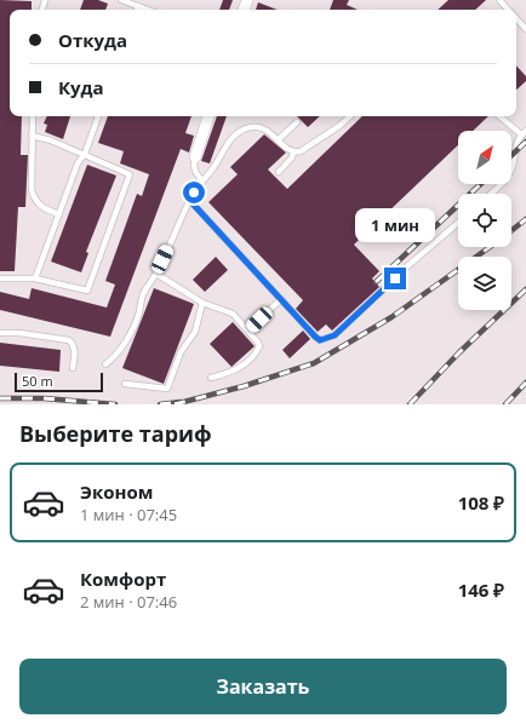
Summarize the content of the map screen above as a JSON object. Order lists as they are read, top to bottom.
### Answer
{
  "scale_bar": "50 m",
  "north": "top right",
  "page": {
    "banner": ["Откуда", "Куда"],
    "bubble": "1 мин",
    "scale": "50 m",
    "heading": "Выберите тариф",
    "list": [
      {
        "name": "Эконом",
        "note": "1 мин · 07:45",
        "value": "108 ₽"
      },
      {
        "name": "Комфорт",
        "note": "2 мин · 07:46",
        "value": "146 ₽"
      }
    ],
    "buttons": "Заказать"
  }
}
